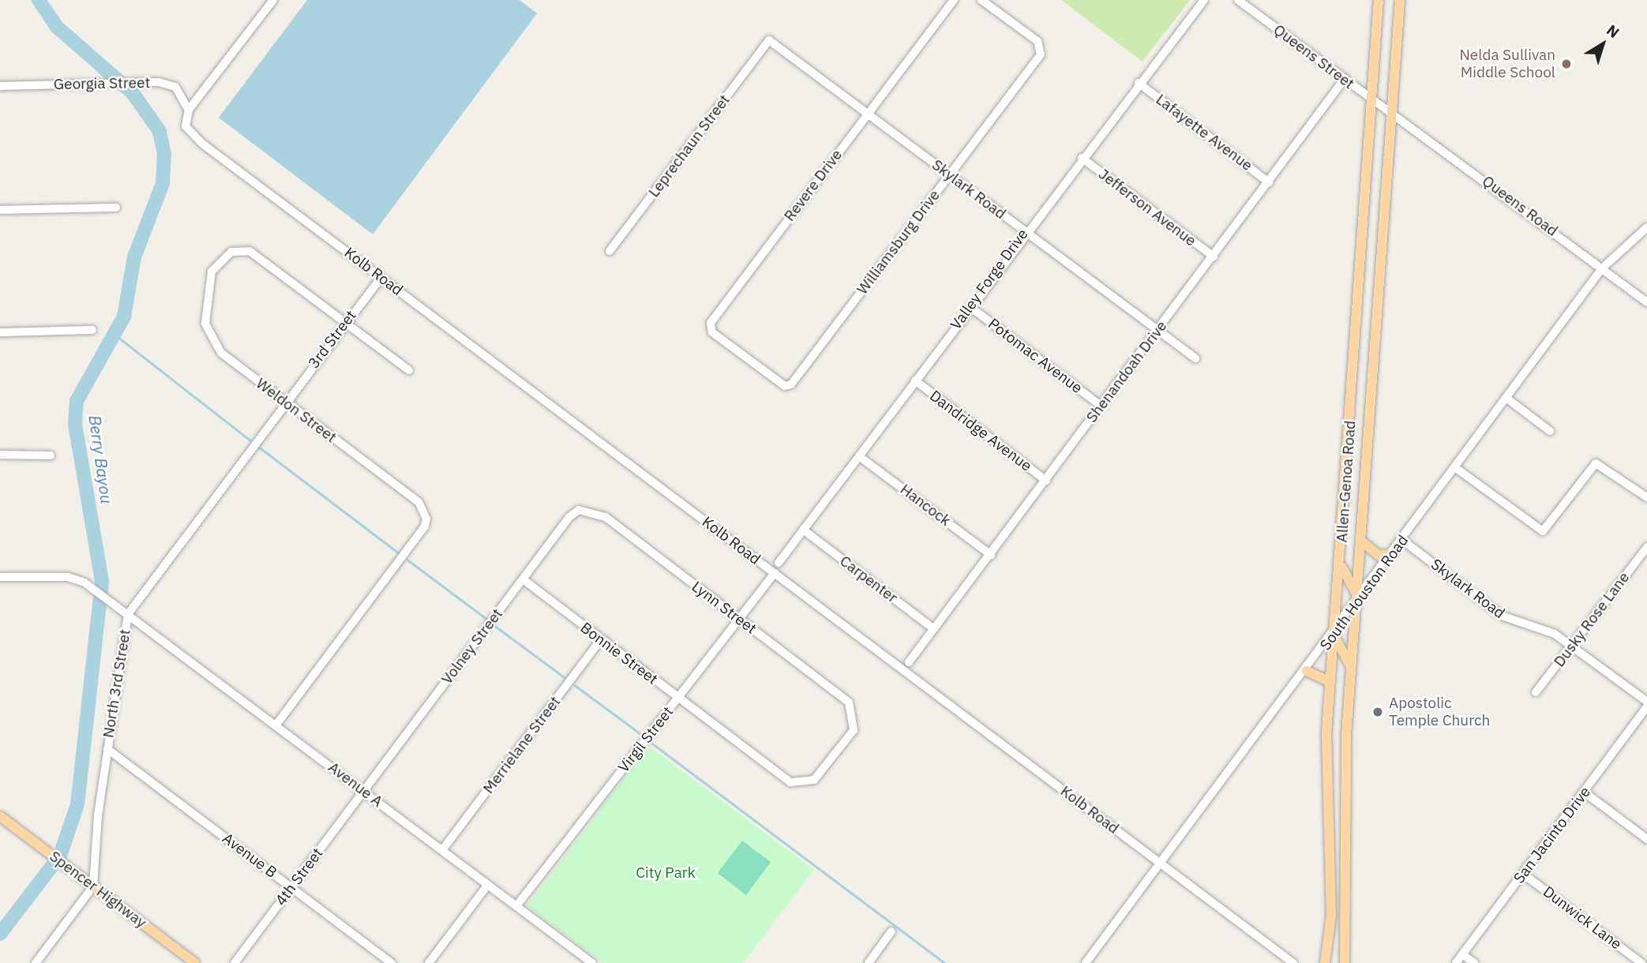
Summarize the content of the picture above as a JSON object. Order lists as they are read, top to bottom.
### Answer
{
  "streets": {
    "main road": ["Allen-Genoa Road", "Spencer Highway"],
    "street": [
      "Queens Street",
      "Georgia Street",
      "Lafayette Avenue",
      "Leprechaun Street",
      "Revere Drive",
      "Skylark Road",
      "Queens Road",
      "Jefferson Avenue",
      "Williamsburg Drive",
      "Kolb Road",
      "Valley Forge Drive",
      "3rd Street",
      "Potomac Avenue",
      "Shenandoah Drive",
      "Weldon Street",
      "Dandridge Avenue",
      "Hancock",
      "Carpenter",
      "South Houston Road",
      "Lynn Street",
      "Dusky Rose Lane",
      "Volney Street",
      "Bonnie Street",
      "North 3rd Street",
      "Virgil Street",
      "Merrielane Street",
      "Avenue A",
      "San Jacinto Drive",
      "Avenue B",
      "4th Street",
      "Dunwick Lane"
    ]
  },
  "crossings": [
    ["Queens Street", "Queens Road"],
    ["Queens Street", "Shenandoah Drive"],
    ["Queens Street", "Allen-Genoa Road"],
    ["Georgia Street", "Kolb Road"],
    ["Lafayette Avenue", "Valley Forge Drive"],
    ["Lafayette Avenue", "Shenandoah Drive"],
    ["Leprechaun Street", "Skylark Road"],
    ["Revere Drive", "Skylark Road"],
    ["Revere Drive", "Williamsburg Drive"],
    ["Skylark Road", "Williamsburg Drive"],
    ["Skylark Road", "Valley Forge Drive"],
    ["Skylark Road", "Shenandoah Drive"],
    ["Skylark Road", "South Houston Road"],
    ["Skylark Road", "Dusky Rose Lane"],
    ["Queens Road", "Allen-Genoa Road"],
    ["Queens Road", "South Houston Road"],
    ["Jefferson Avenue", "Valley Forge Drive"],
    ["Jefferson Avenue", "Shenandoah Drive"],
    ["Kolb Road", "3rd Street"],
    ["Kolb Road", "South Houston Road"],
    ["Kolb Road", "Virgil Street"],
    ["Valley Forge Drive", "Potomac Avenue"],
    ["Valley Forge Drive", "Dandridge Avenue"],
    ["Valley Forge Drive", "Hancock"],
    ["Valley Forge Drive", "Carpenter"],
    ["3rd Street", "Weldon Street"],
    ["3rd Street", "North 3rd Street"],
    ["Potomac Avenue", "Shenandoah Drive"],
    ["Shenandoah Drive", "Dandridge Avenue"],
    ["Shenandoah Drive", "Hancock"],
    ["Shenandoah Drive", "Carpenter"],
    ["Weldon Street", "North 3rd Street"],
    ["Weldon Street", "Avenue A"],
    ["Allen-Genoa Road", "South Houston Road"],
    ["Lynn Street", "Volney Street"],
    ["Lynn Street", "Bonnie Street"],
    ["Lynn Street", "Virgil Street"],
    ["Volney Street", "Bonnie Street"],
    ["Volney Street", "Avenue A"],
    ["Volney Street", "4th Street"],
    ["Bonnie Street", "Virgil Street"],
    ["Bonnie Street", "Merrielane Street"],
    ["North 3rd Street", "Avenue A"],
    ["North 3rd Street", "Avenue B"],
    ["North 3rd Street", "Spencer Highway"],
    ["Virgil Street", "Avenue A"],
    ["Merrielane Street", "Avenue A"],
    ["Avenue A", "4th Street"],
    ["San Jacinto Drive", "Dunwick Lane"],
    ["Avenue B", "4th Street"]
  ],
  "water": ["Berry Bayou"],
  "parks": ["City Park"],
  "places": ["Nelda Sullivan Middle School", "Apostolic Temple Church"],
  "north": "top right"
}
